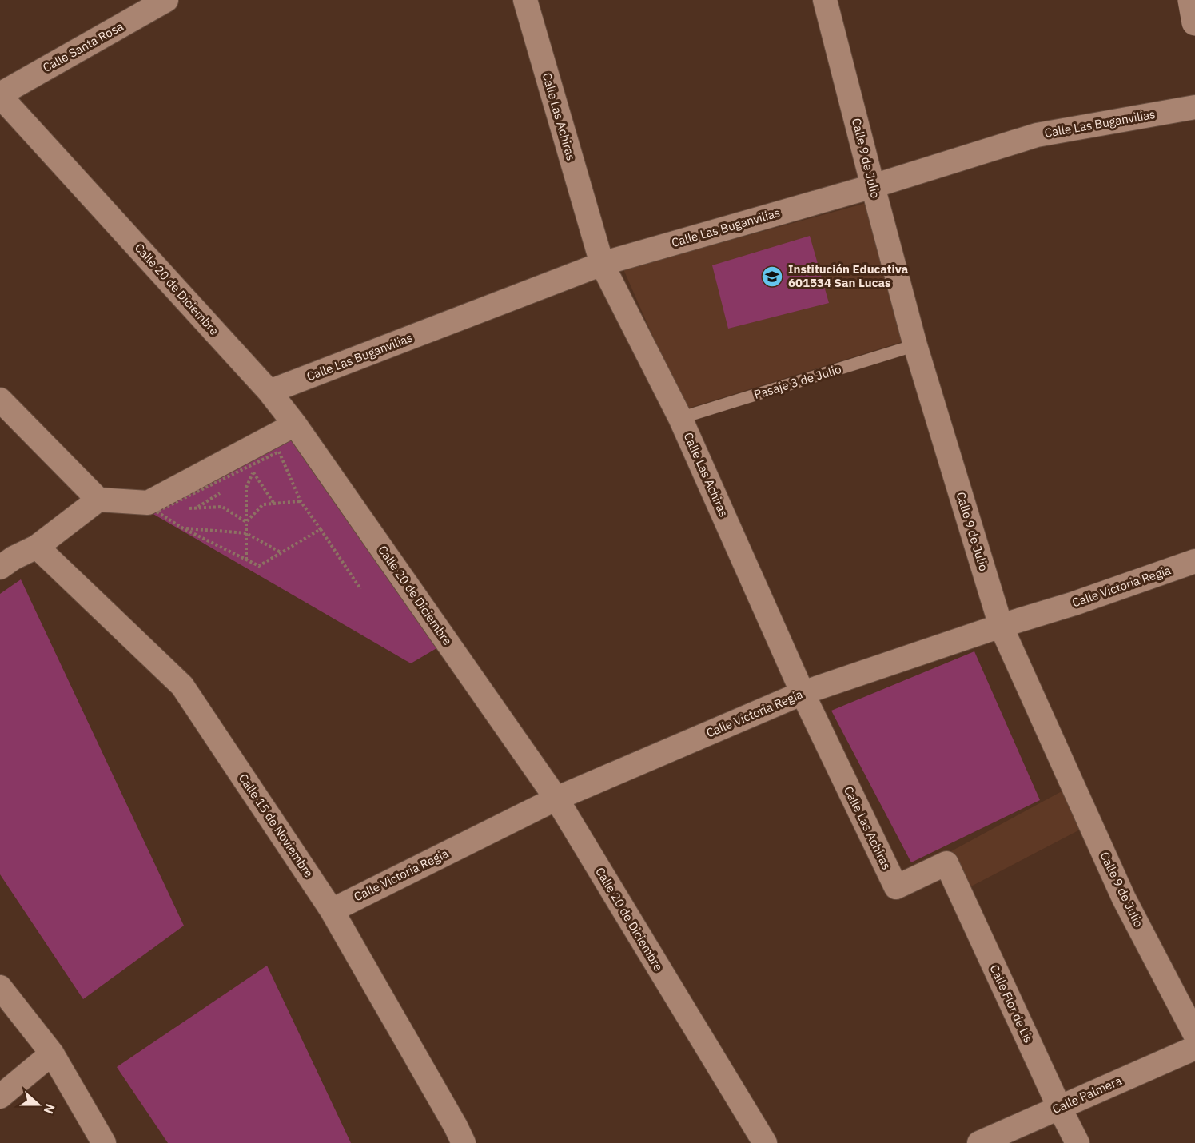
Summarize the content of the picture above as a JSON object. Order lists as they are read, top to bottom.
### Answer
{
  "streets": {
    "street": [
      "Calle Santa Rosa",
      "Calle Las Achiras",
      "Calle Las Buganvilias",
      "Calle 9 de Julio",
      "Calle 20 de Diciembre",
      "Calle Victoria Regia",
      "Calle 15 de Noviembre",
      "Calle Flor de Lis",
      "Calle Palmera"
    ],
    "lane": ["Pasaje 3 de Julio"]
  },
  "crossings": [
    ["Calle Santa Rosa", "Calle 20 de Diciembre"],
    ["Calle Las Achiras", "Calle Las Buganvilias"],
    ["Calle Las Achiras", "Pasaje 3 de Julio"],
    ["Calle Las Achiras", "Calle Victoria Regia"],
    ["Calle Las Achiras", "Calle Flor de Lis"],
    ["Calle Las Buganvilias", "Calle 9 de Julio"],
    ["Calle Las Buganvilias", "Calle 20 de Diciembre"],
    ["Calle 9 de Julio", "Pasaje 3 de Julio"],
    ["Calle 9 de Julio", "Calle Victoria Regia"],
    ["Calle 20 de Diciembre", "Calle Victoria Regia"],
    ["Calle Victoria Regia", "Calle 15 de Noviembre"],
    ["Calle Flor de Lis", "Calle Palmera"]
  ],
  "places": {
    "school or university": ["Institución Educativa 601534 San Lucas"]
  },
  "north": "right"
}
